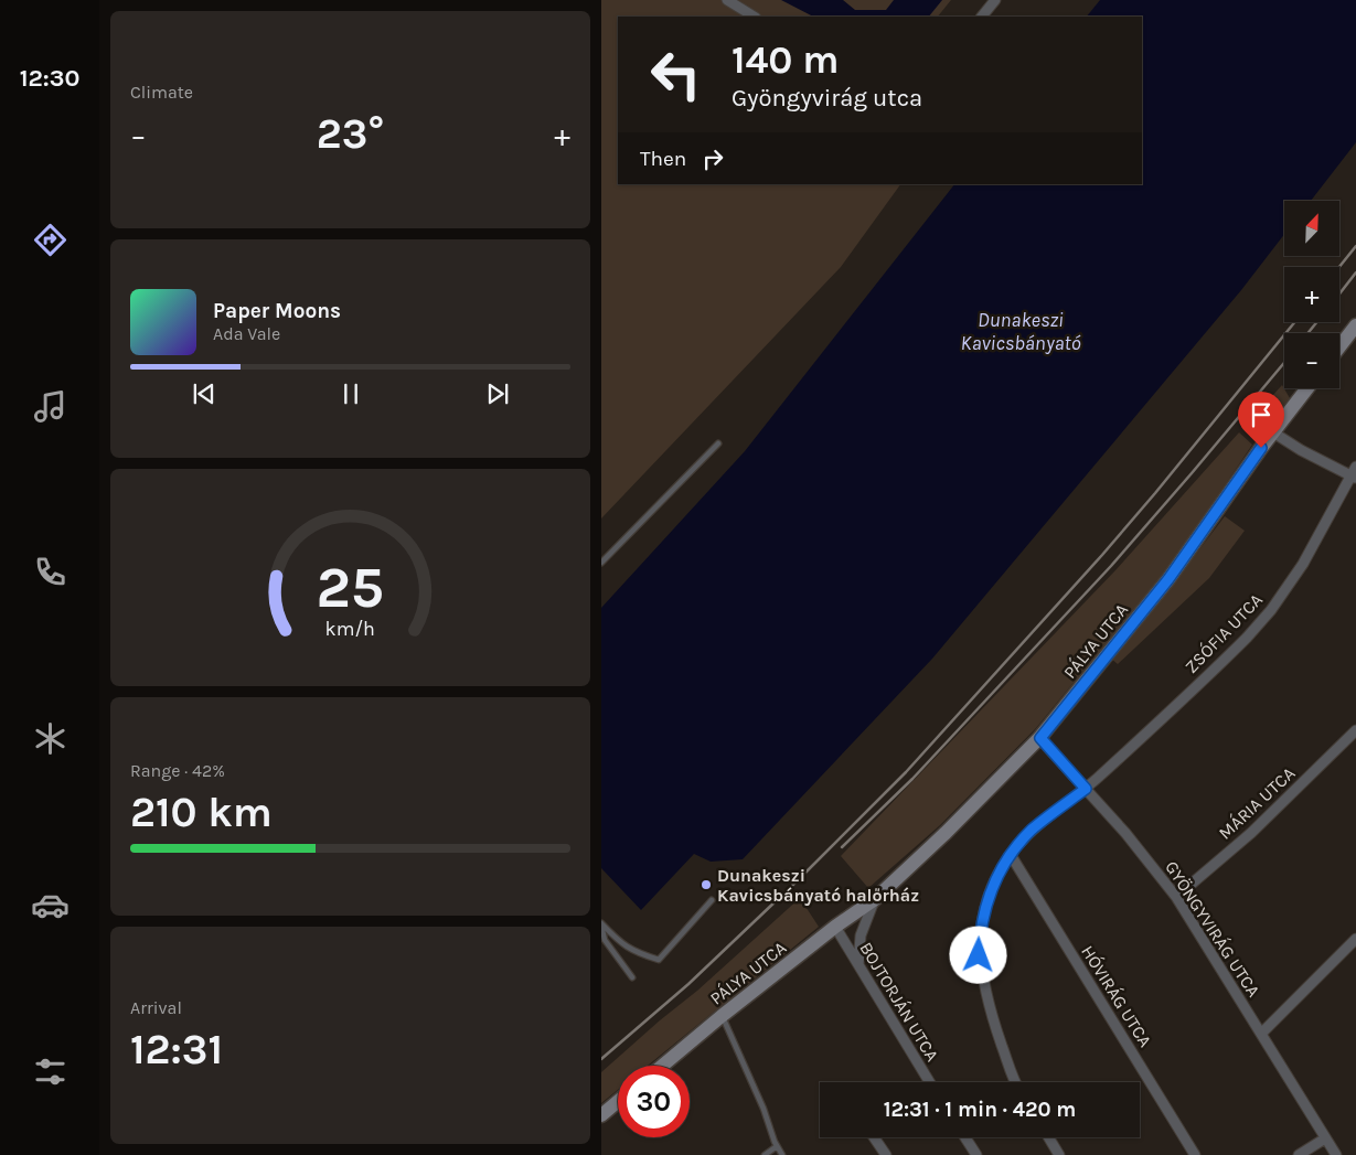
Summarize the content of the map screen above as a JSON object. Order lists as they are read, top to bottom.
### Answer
{
  "streets": {
    "street": [
      "ZSÓFIA UTCA",
      "PÁLYA UTCA",
      "MÁRIA UTCA",
      "GYÖNGYVIRÁG UTCA",
      "HÓVIRÁG UTCA",
      "BOJTORJÁN UTCA"
    ]
  },
  "crossings": [
    ["ZSÓFIA UTCA", "GYÖNGYVIRÁG UTCA"],
    ["ZSÓFIA UTCA", "HÓVIRÁG UTCA"],
    ["PÁLYA UTCA", "GYÖNGYVIRÁG UTCA"],
    ["PÁLYA UTCA", "BOJTORJÁN UTCA"],
    ["MÁRIA UTCA", "GYÖNGYVIRÁG UTCA"]
  ],
  "water": ["Dunakeszi Kavicsbányató"],
  "places": ["Dunakeszi Kavicsbányató halőrház"],
  "north": "top right",
  "page": {
    "tabs": "12:30",
    "tile": [
      "Climate",
      ["Range · 42%", "210 km"],
      ["Arrival", "12:31"]
    ],
    "turn": ["140 m", "Gyöngyvirág utca"],
    "heat": ["−", "23°", "+"],
    "then": "Then",
    "map_buttons": ["+", "−"],
    "song": ["Paper Moons", "Ada Vale"],
    "limit": "30",
    "trip": "12:31 · 1 min · 420 m",
    "gauge": ["25", "km/h"]
  }
}
